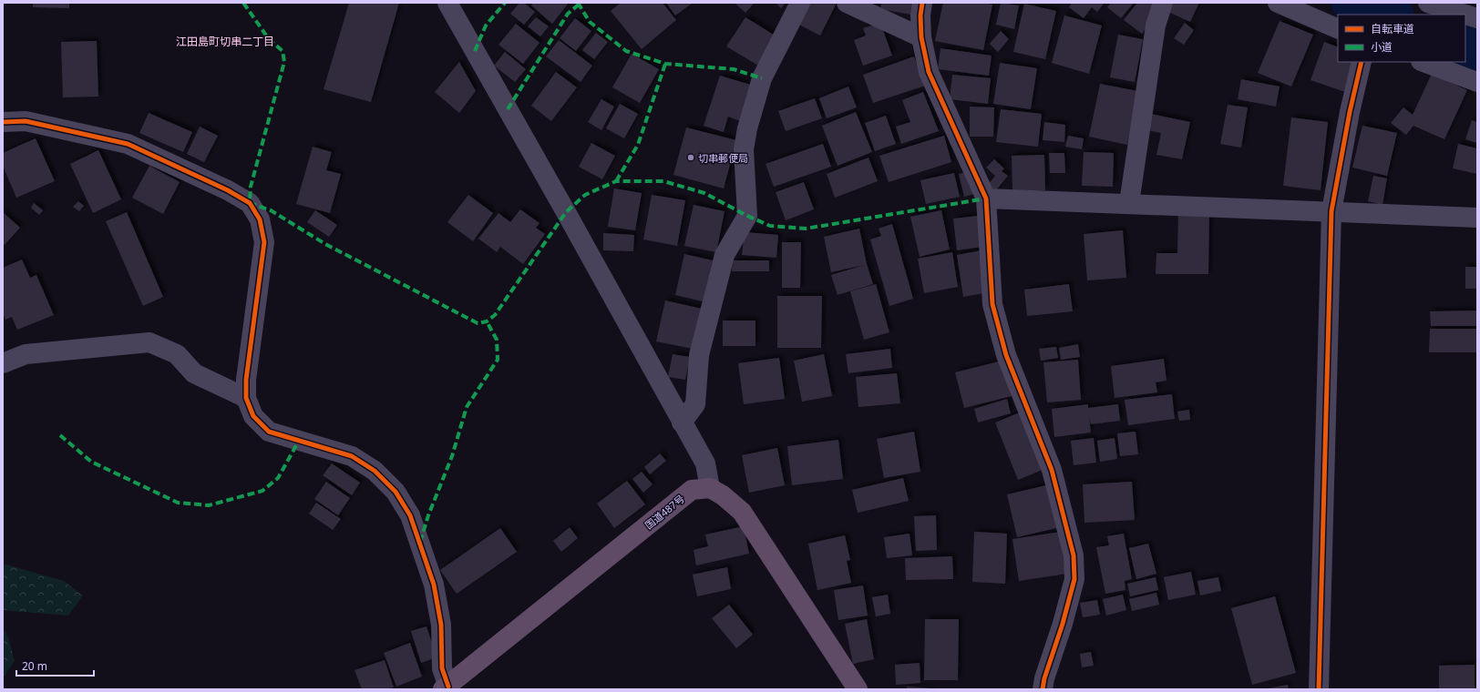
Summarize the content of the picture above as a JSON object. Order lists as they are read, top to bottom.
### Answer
{
  "streets": {
    "highway": ["国道487号"]
  },
  "districts": ["江田島町切串二丁目"],
  "places": ["切串郵便局"],
  "legend": ["自転車道", "小道"],
  "scale_bar": "20 m"
}
